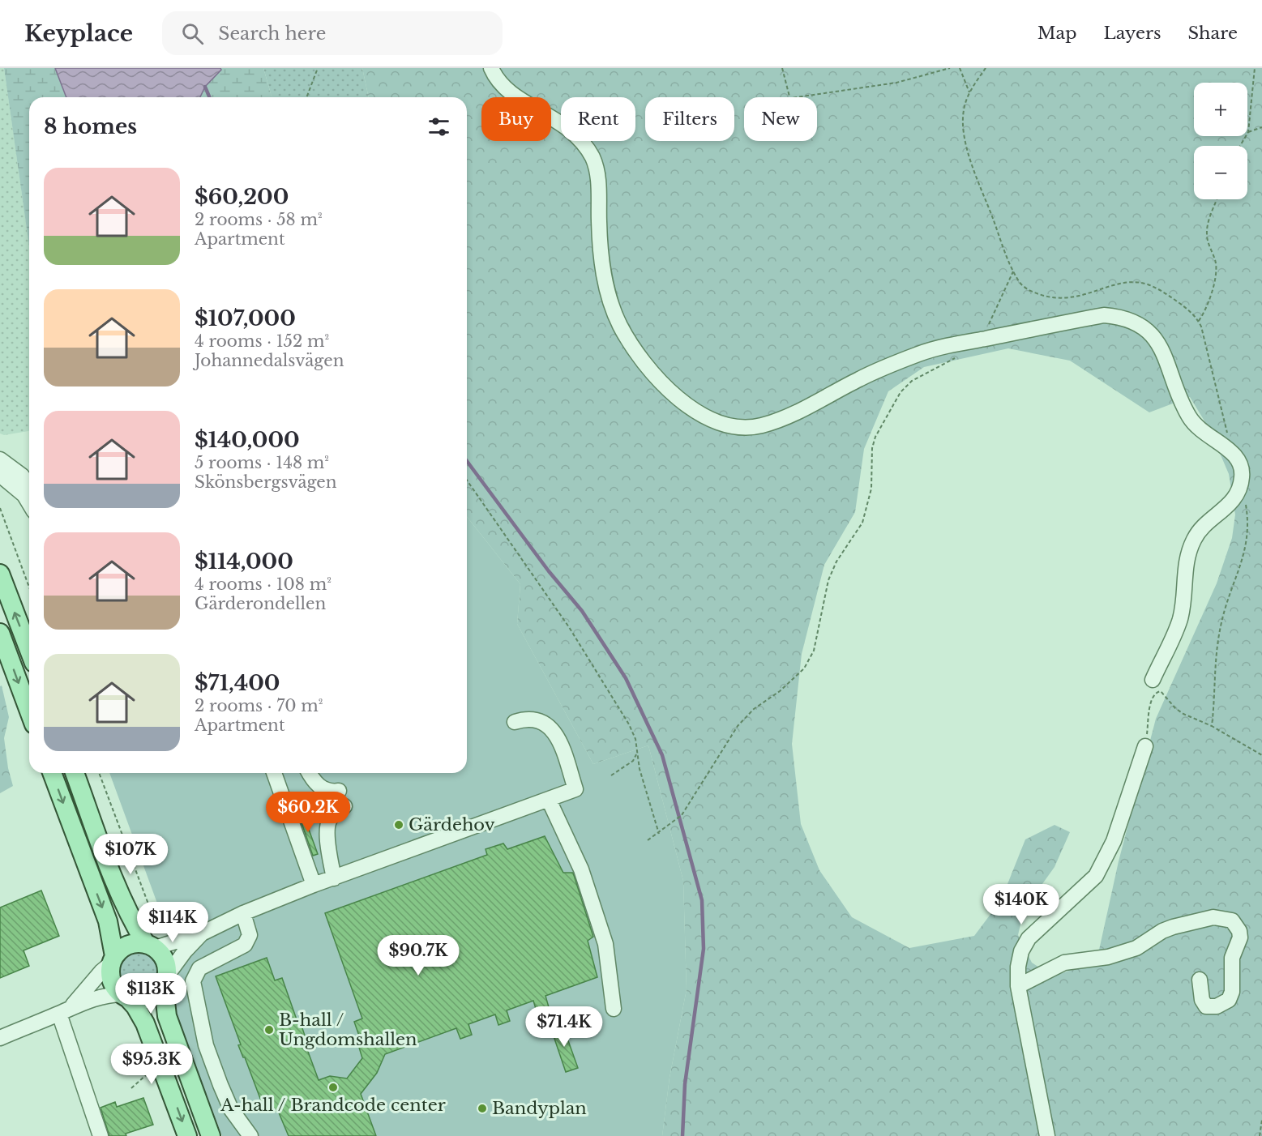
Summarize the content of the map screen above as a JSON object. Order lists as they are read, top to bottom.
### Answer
{
  "places": [
    "Gärdehov",
    "B-hall / Ungdomshallen",
    "A-hall / Brandcode center",
    "Bandyplan"
  ],
  "page": {
    "header": "Keyplace",
    "search": "Search here",
    "nav": ["Map", "Layers", "Share"],
    "map_buttons": ["+", "−"],
    "chip": [
      "Buy",
      "Rent",
      "Filters",
      "New"
    ],
    "heading": "8 homes",
    "list": [
      {
        "name": "$60,200",
        "note": "2 rooms · 58 m² · Apartment"
      },
      {
        "name": "$107,000",
        "note": "4 rooms · 152 m² · Johannedalsvägen"
      },
      {
        "name": "$140,000",
        "note": "5 rooms · 148 m² · Skönsbergsvägen"
      },
      {
        "name": "$114,000",
        "note": "4 rooms · 108 m² · Gärderondellen"
      },
      {
        "name": "$71,400",
        "note": "2 rooms · 70 m² · Apartment"
      }
    ],
    "price": [
      "$60.2K",
      "$107K",
      "$140K",
      "$114K",
      "$90.7K",
      "$113K",
      "$71.4K",
      "$95.3K"
    ]
  }
}
